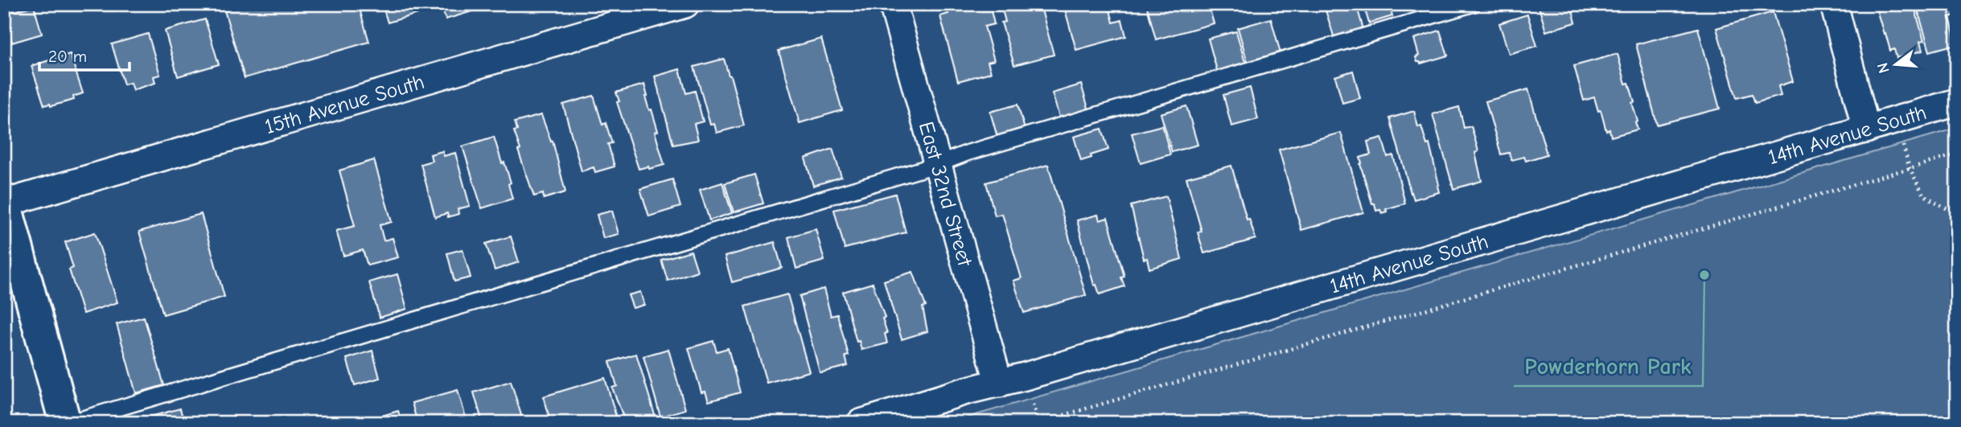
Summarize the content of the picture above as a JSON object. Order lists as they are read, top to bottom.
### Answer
{
  "streets": {
    "street": ["15th Avenue South", "14th Avenue South", "East 32nd Street"]
  },
  "crossings": [
    ["14th Avenue South", "East 32nd Street"]
  ],
  "places": ["Powderhorn Park"],
  "scale_bar": "20 m",
  "north": "left"
}
